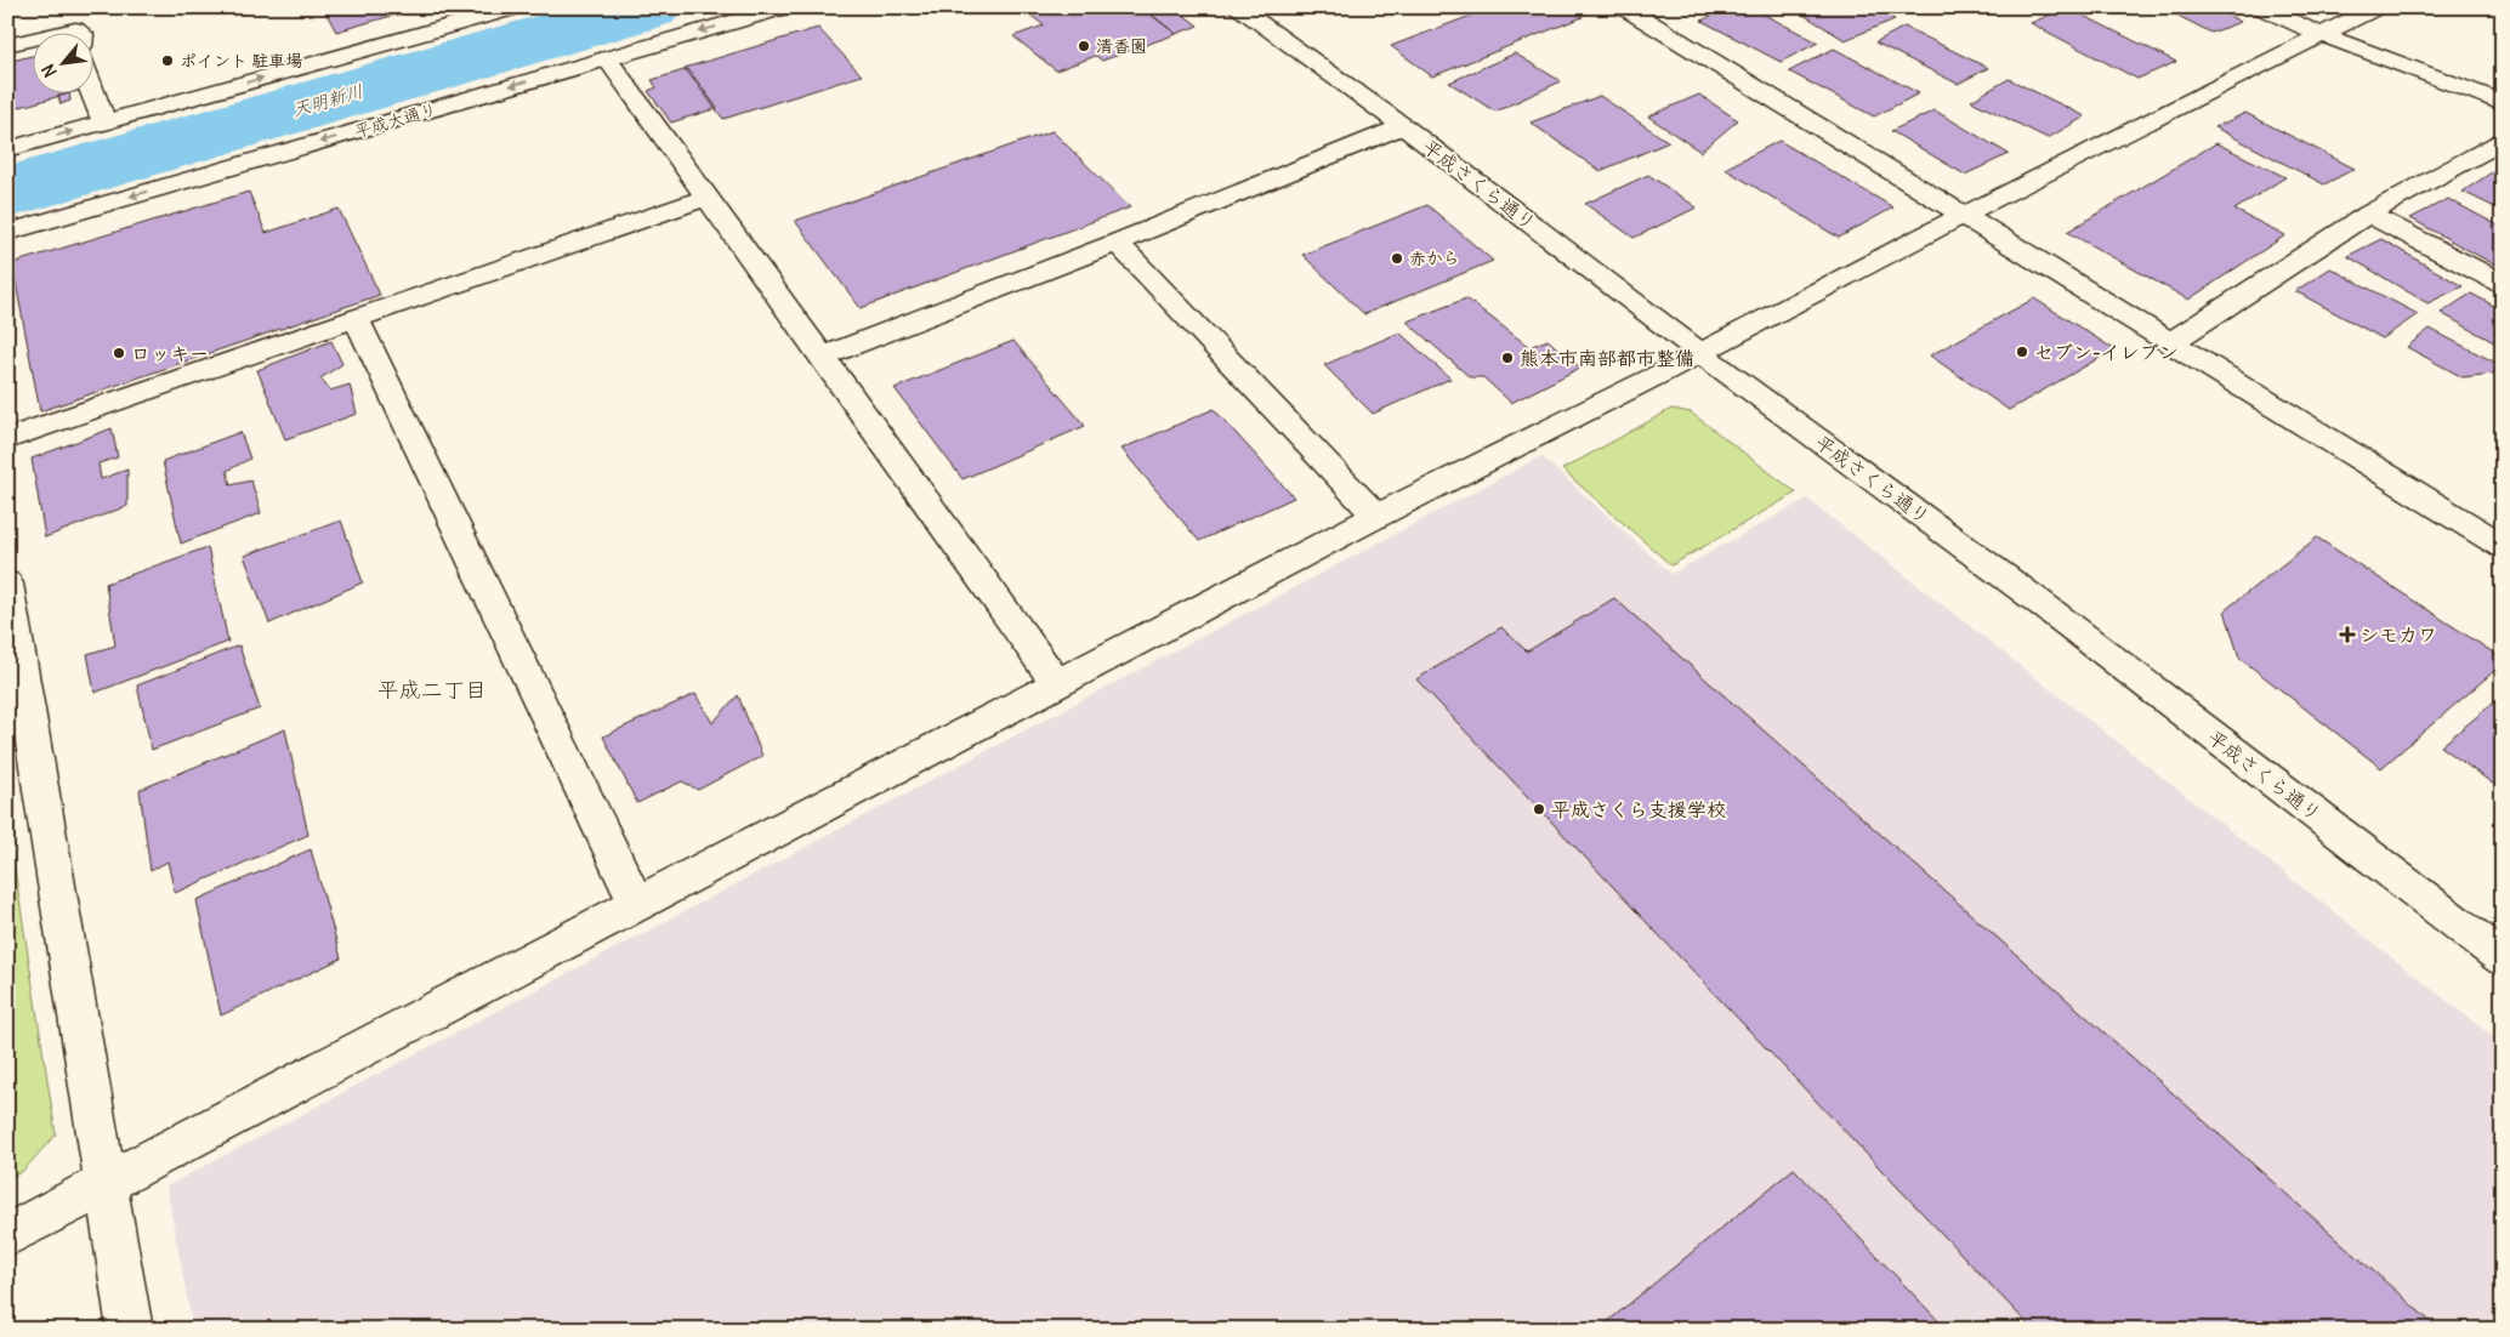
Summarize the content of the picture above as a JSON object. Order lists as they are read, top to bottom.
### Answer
{
  "streets": {
    "street": ["平成大通り", "平成さくら通り"]
  },
  "districts": ["平成二丁目"],
  "water": ["天明新川"],
  "places": {
    "other": [
      "清香園",
      "ポイント 駐車場",
      "赤から",
      "セブン-イレブン",
      "ロッキー",
      "熊本市南部都市整備",
      "平成さくら支援学校"
    ],
    "health": ["シモカワ"]
  },
  "north": "bottom left"
}
